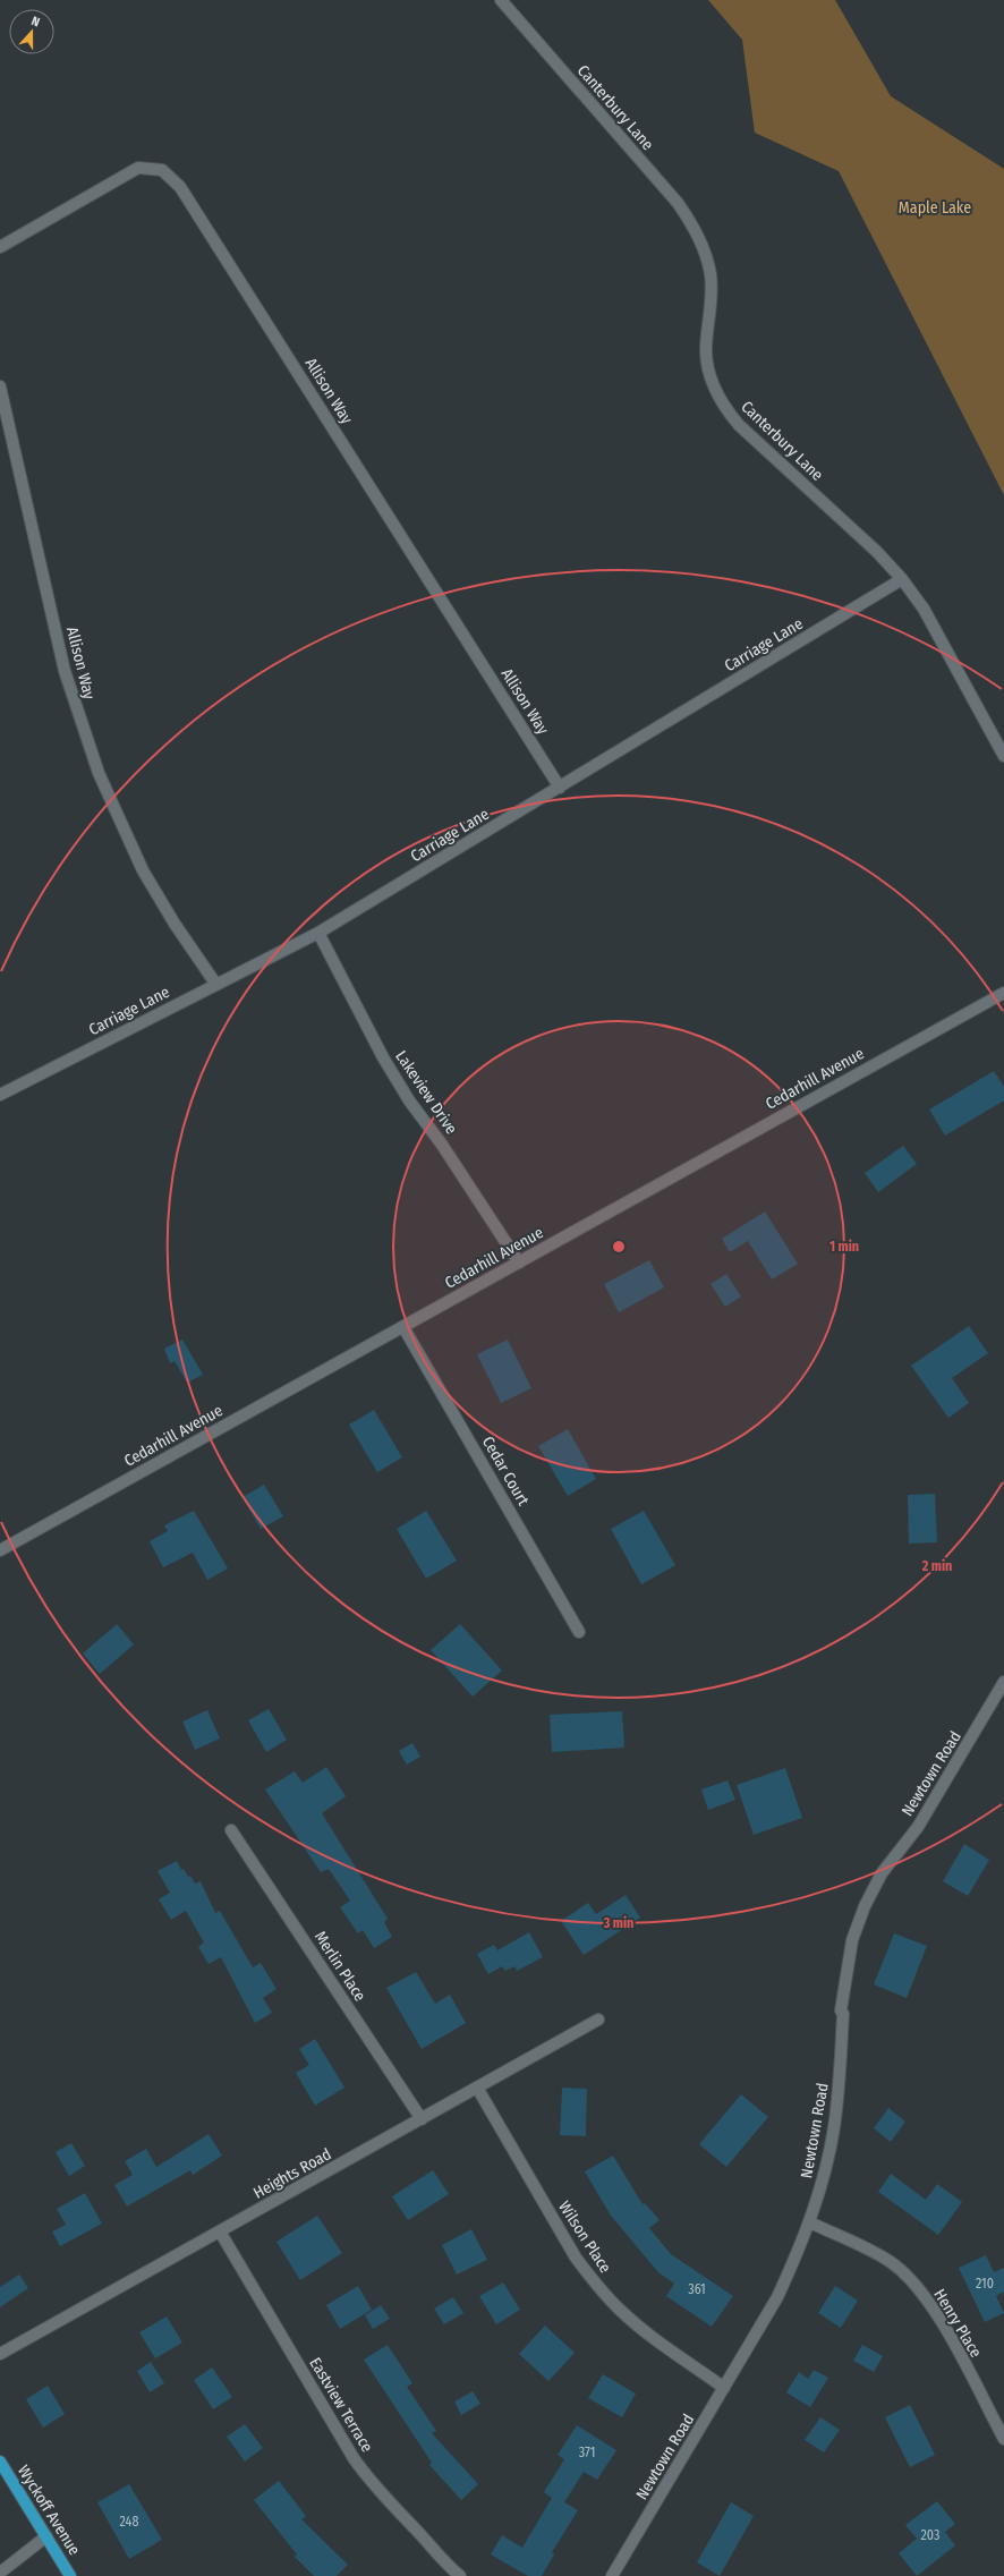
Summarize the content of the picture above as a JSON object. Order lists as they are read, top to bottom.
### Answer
{
  "streets": {
    "main road": ["Wyckoff Avenue"],
    "street": [
      "Canterbury Lane",
      "Allison Way",
      "Carriage Lane",
      "Cedarhill Avenue",
      "Lakeview Drive",
      "Cedar Court",
      "Newtown Road",
      "Merlin Place",
      "Heights Road",
      "Wilson Place",
      "Henry Place",
      "Eastview Terrace"
    ]
  },
  "crossings": [
    ["Canterbury Lane", "Carriage Lane"],
    ["Allison Way", "Carriage Lane"],
    ["Carriage Lane", "Lakeview Drive"],
    ["Cedarhill Avenue", "Lakeview Drive"],
    ["Cedarhill Avenue", "Cedar Court"],
    ["Newtown Road", "Wilson Place"],
    ["Newtown Road", "Henry Place"],
    ["Merlin Place", "Heights Road"],
    ["Heights Road", "Wilson Place"],
    ["Heights Road", "Eastview Terrace"]
  ],
  "parks": ["Maple Lake"],
  "house_numbers": [
    "210",
    "361",
    "371",
    "248",
    "203"
  ],
  "north": "top",
  "rings": ["1 min", "2 min", "3 min"]
}
